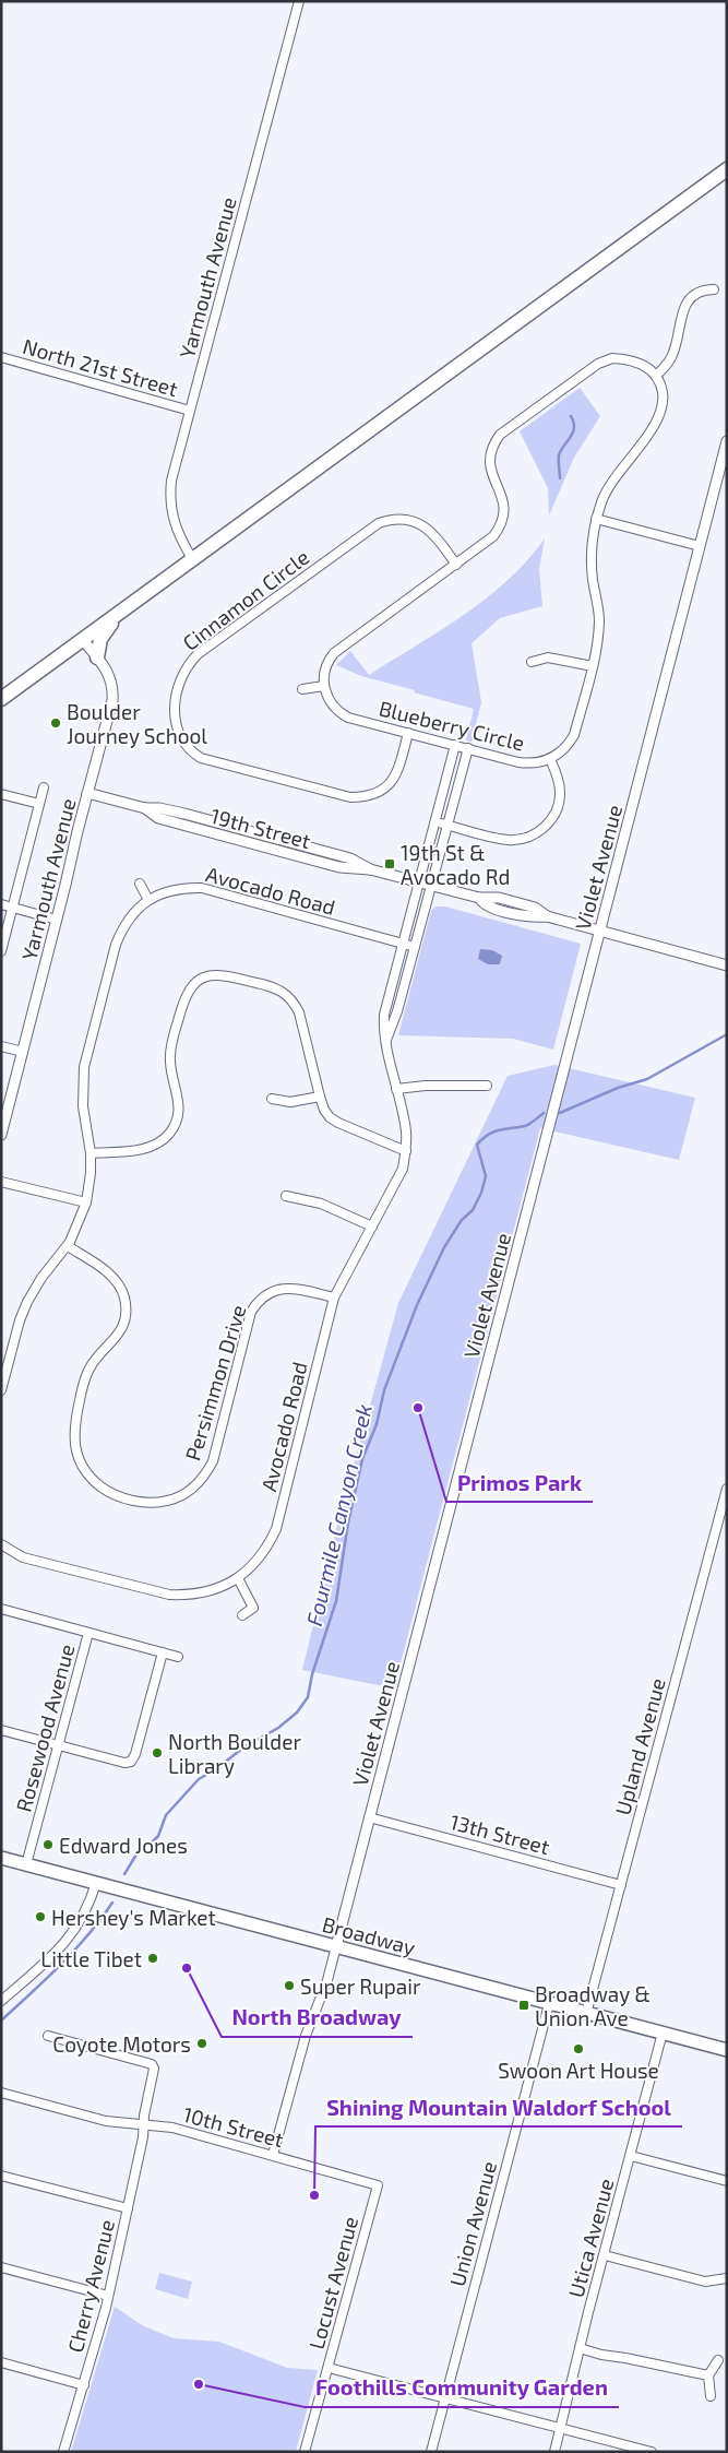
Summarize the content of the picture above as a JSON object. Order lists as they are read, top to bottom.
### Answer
{
  "streets": {
    "main road": ["Broadway"],
    "street": [
      "Yarmouth Avenue",
      "North 21st Street",
      "Cinnamon Circle",
      "Blueberry Circle",
      "19th Street",
      "Violet Avenue",
      "Avocado Road",
      "Persimmon Drive",
      "Rosewood Avenue",
      "Upland Avenue",
      "13th Street",
      "10th Street",
      "Union Avenue",
      "Utica Avenue",
      "Locust Avenue",
      "Cherry Avenue"
    ]
  },
  "crossings": [
    ["Yarmouth Avenue", "North 21st Street"],
    ["Yarmouth Avenue", "19th Street"],
    ["Cinnamon Circle", "Blueberry Circle"],
    ["Blueberry Circle", "Avocado Road"],
    ["19th Street", "Violet Avenue"],
    ["19th Street", "Avocado Road"],
    ["Violet Avenue", "13th Street"],
    ["Violet Avenue", "Broadway"],
    ["Violet Avenue", "10th Street"],
    ["Avocado Road", "Persimmon Drive"],
    ["Rosewood Avenue", "Broadway"],
    ["Upland Avenue", "13th Street"],
    ["Upland Avenue", "Broadway"],
    ["Broadway", "Union Avenue"],
    ["Broadway", "Utica Avenue"],
    ["10th Street", "Locust Avenue"],
    ["10th Street", "Cherry Avenue"]
  ],
  "water": ["Fourmile Canyon Creek"],
  "places": {
    "other": [
      "Boulder Journey School",
      "Primos Park",
      "North Boulder Library",
      "Edward Jones",
      "Hershey's Market",
      "Little Tibet",
      "North Broadway",
      "Super Rupair",
      "Coyote Motors",
      "Swoon Art House",
      "Shining Mountain Waldorf School",
      "Foothills Community Garden"
    ],
    "transit": ["19th St & Avocado Rd", "Broadway & Union Ave"]
  }
}
